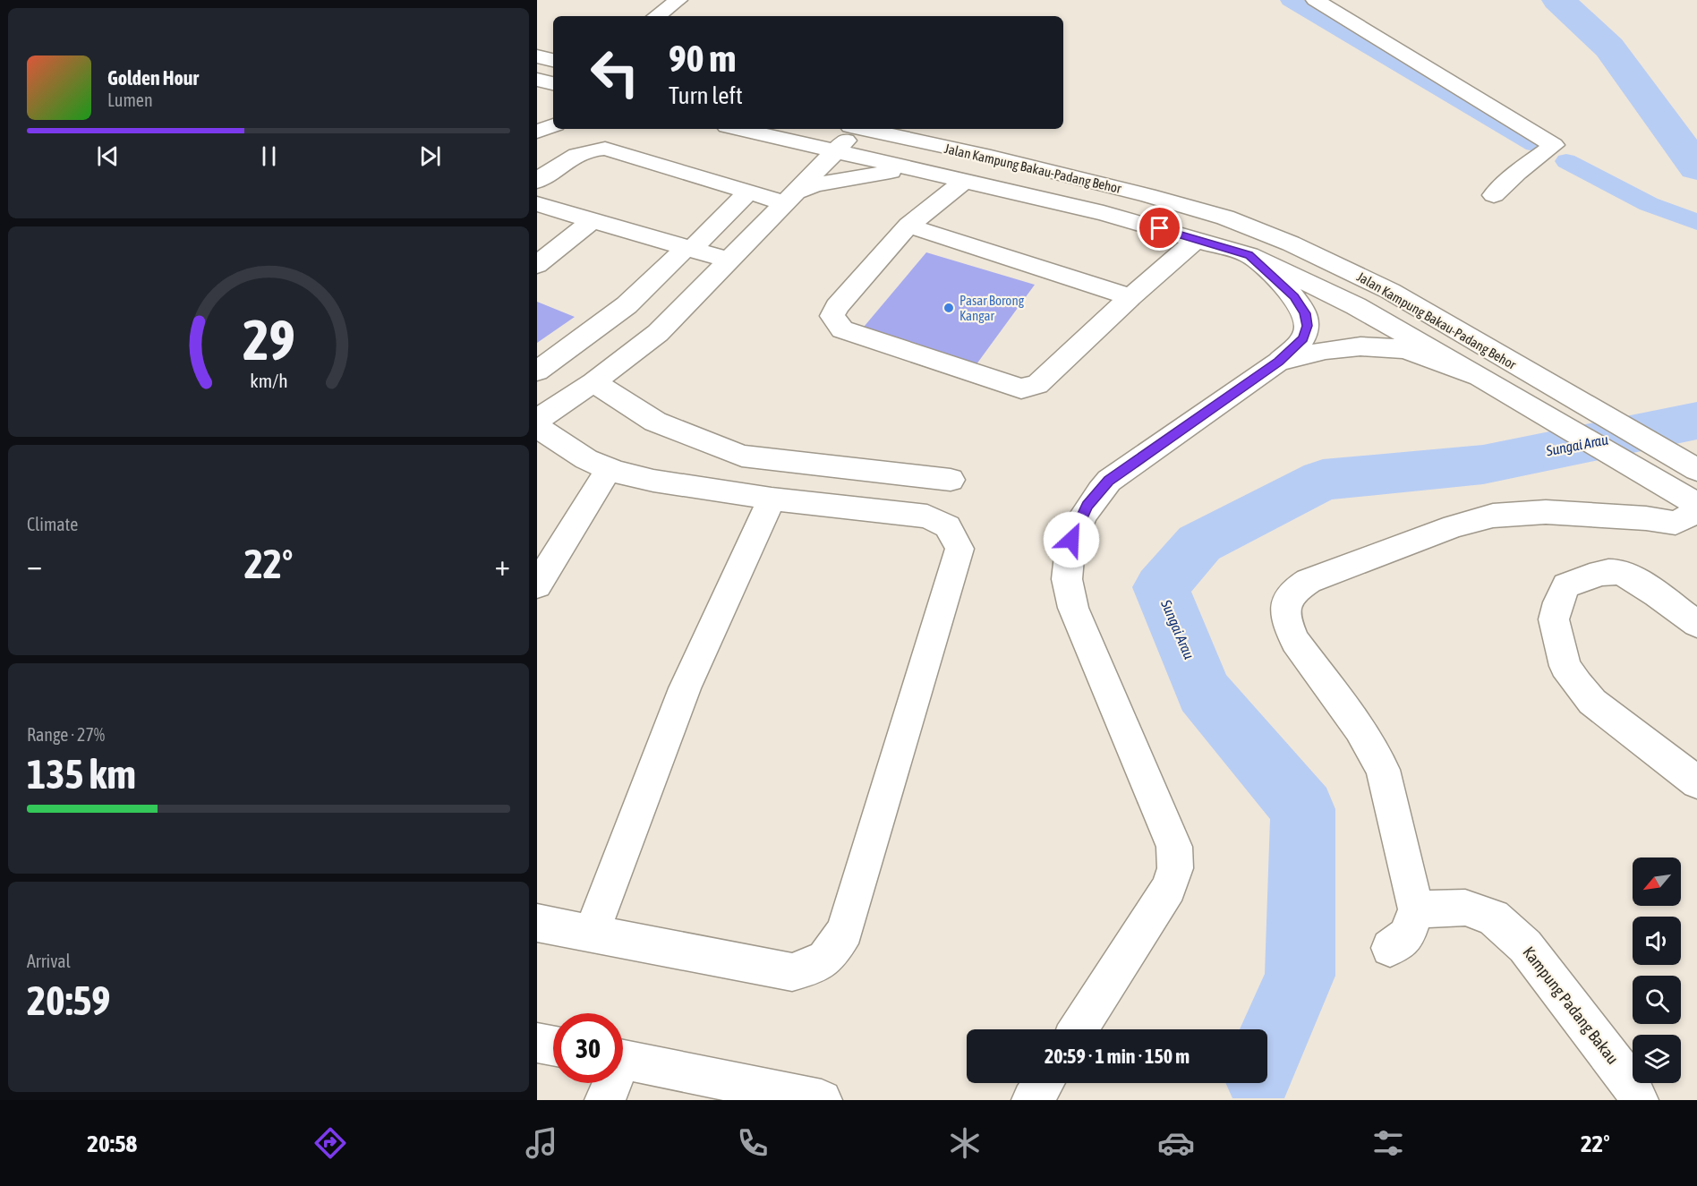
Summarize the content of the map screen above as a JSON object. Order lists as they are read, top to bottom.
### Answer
{
  "streets": {
    "street": ["Jalan Kampung Bakau-Padang Behor", "Kampung Padang Bakau"]
  },
  "water": ["Sungai Arau"],
  "places": ["Pasar Borong Kangar"],
  "north": "bottom left",
  "page": {
    "turn": ["90 m", "Turn left"],
    "song": ["Golden Hour", "Lumen"],
    "tile": [
      "Climate",
      ["Range · 27%", "135 km"],
      ["Arrival", "20:59"]
    ],
    "heat": ["−", "22°", "+"],
    "limit": "30",
    "trip": "20:59 · 1 min · 150 m",
    "tabs": ["20:58", "22°"],
    "gauge": ["29", "km/h"]
  }
}
